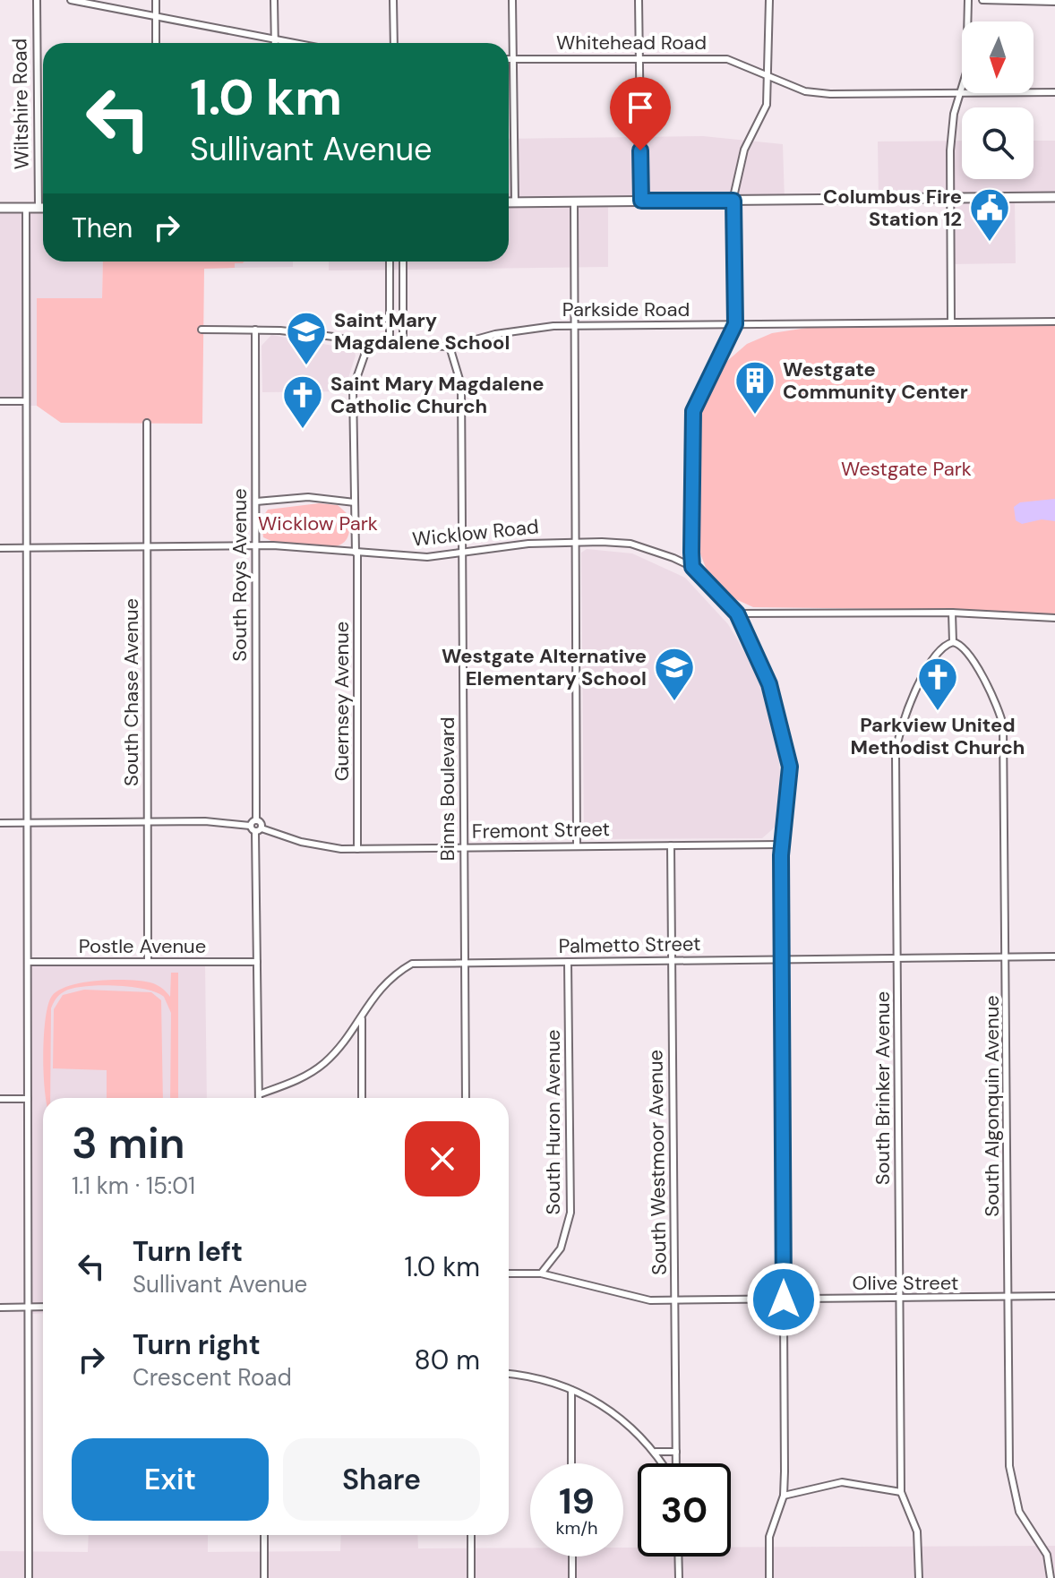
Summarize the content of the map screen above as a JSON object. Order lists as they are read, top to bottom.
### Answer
{
  "streets": {
    "street": [
      "Whitehead Road",
      "Wiltshire Road",
      "Parkside Road",
      "Wicklow Road",
      "South Roys Avenue",
      "South Chase Avenue",
      "Guernsey Avenue",
      "Binns Boulevard",
      "Fremont Street",
      "Palmetto Street",
      "Postle Avenue",
      "South Brinker Avenue",
      "South Algonquin Avenue",
      "South Huron Avenue",
      "South Westmoor Avenue",
      "Olive Street"
    ]
  },
  "crossings": [
    ["Parkside Road", "South Roys Avenue"],
    ["Parkside Road", "Guernsey Avenue"],
    ["Parkside Road", "Binns Boulevard"],
    ["Wicklow Road", "South Roys Avenue"],
    ["Wicklow Road", "South Chase Avenue"],
    ["Wicklow Road", "Guernsey Avenue"],
    ["Wicklow Road", "Binns Boulevard"],
    ["South Chase Avenue", "Postle Avenue"],
    ["Guernsey Avenue", "Fremont Street"],
    ["Binns Boulevard", "Fremont Street"],
    ["Binns Boulevard", "Palmetto Street"],
    ["Fremont Street", "South Westmoor Avenue"],
    ["Palmetto Street", "South Brinker Avenue"],
    ["Palmetto Street", "South Algonquin Avenue"],
    ["Palmetto Street", "South Huron Avenue"],
    ["Palmetto Street", "South Westmoor Avenue"],
    ["South Brinker Avenue", "South Algonquin Avenue"],
    ["South Brinker Avenue", "Olive Street"],
    ["South Algonquin Avenue", "Olive Street"],
    ["South Huron Avenue", "Olive Street"],
    ["South Westmoor Avenue", "Olive Street"]
  ],
  "parks": ["Westgate Park", "Wicklow Park"],
  "places": {
    "public building": ["Columbus Fire Station 12"],
    "school or university": ["Saint Mary Magdalene School", "Westgate Alternative Elementary School"],
    "building": ["Westgate Community Center"],
    "church": ["Saint Mary Magdalene Catholic Church", "Parkview United Methodist Church"]
  },
  "north": "bottom",
  "page": {
    "turn": ["1.0 km", "Sullivant Avenue"],
    "then": "Then",
    "heading": ["3 min", "1.1 km · 15:01"],
    "list": [
      {
        "name": "Turn left",
        "note": "Sullivant Avenue",
        "value": "1.0 km"
      },
      {
        "name": "Turn right",
        "note": "Crescent Road",
        "value": "80 m"
      }
    ],
    "buttons": ["Exit", "Share"],
    "speed": "19 km/h",
    "limit": "30"
  }
}
